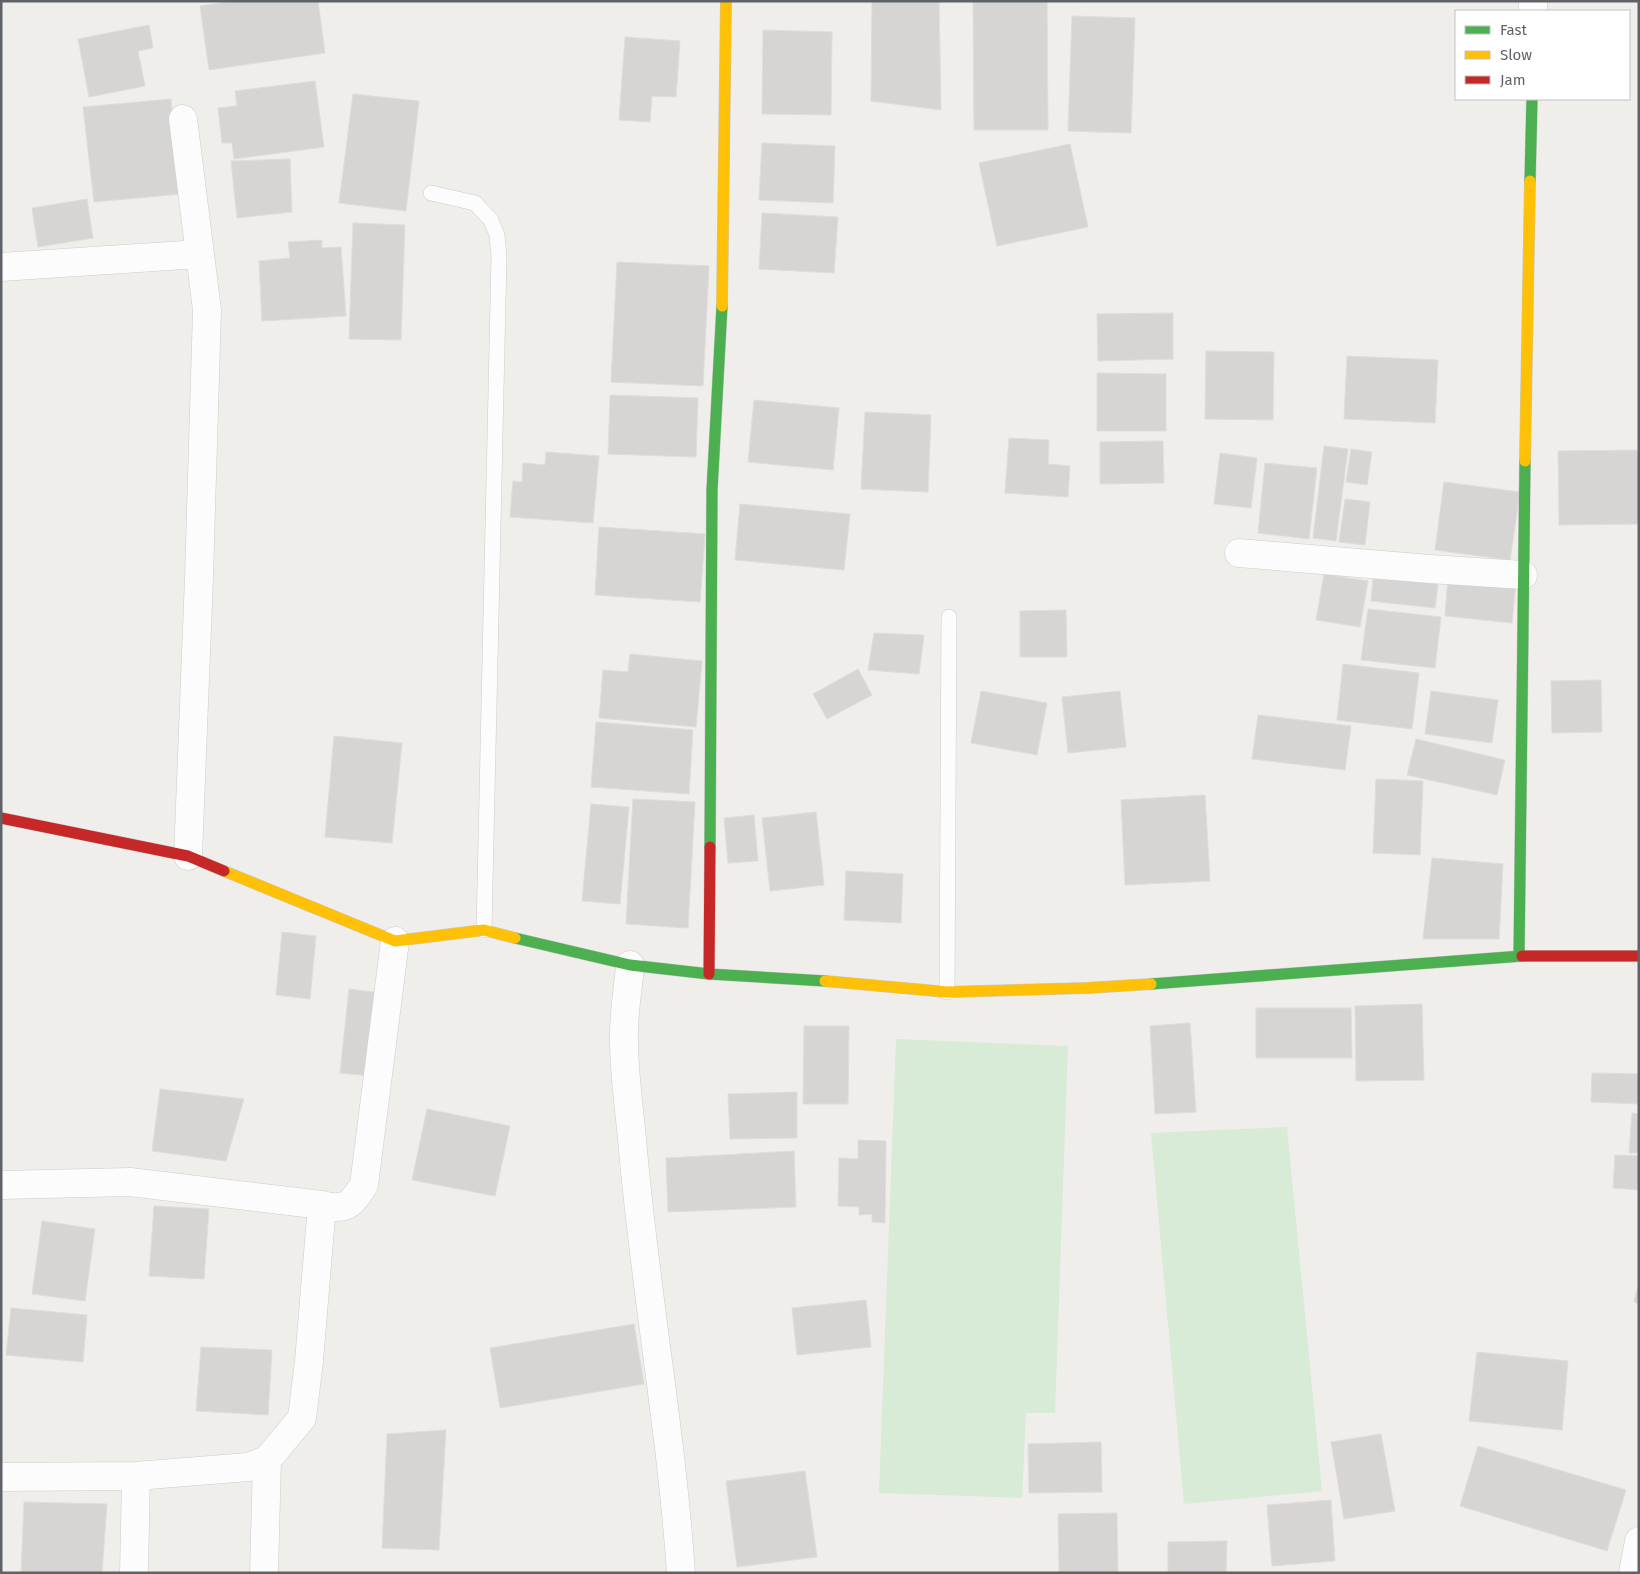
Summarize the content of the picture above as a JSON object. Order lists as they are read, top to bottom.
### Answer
{
  "legend": ["Fast", "Slow", "Jam"]
}
